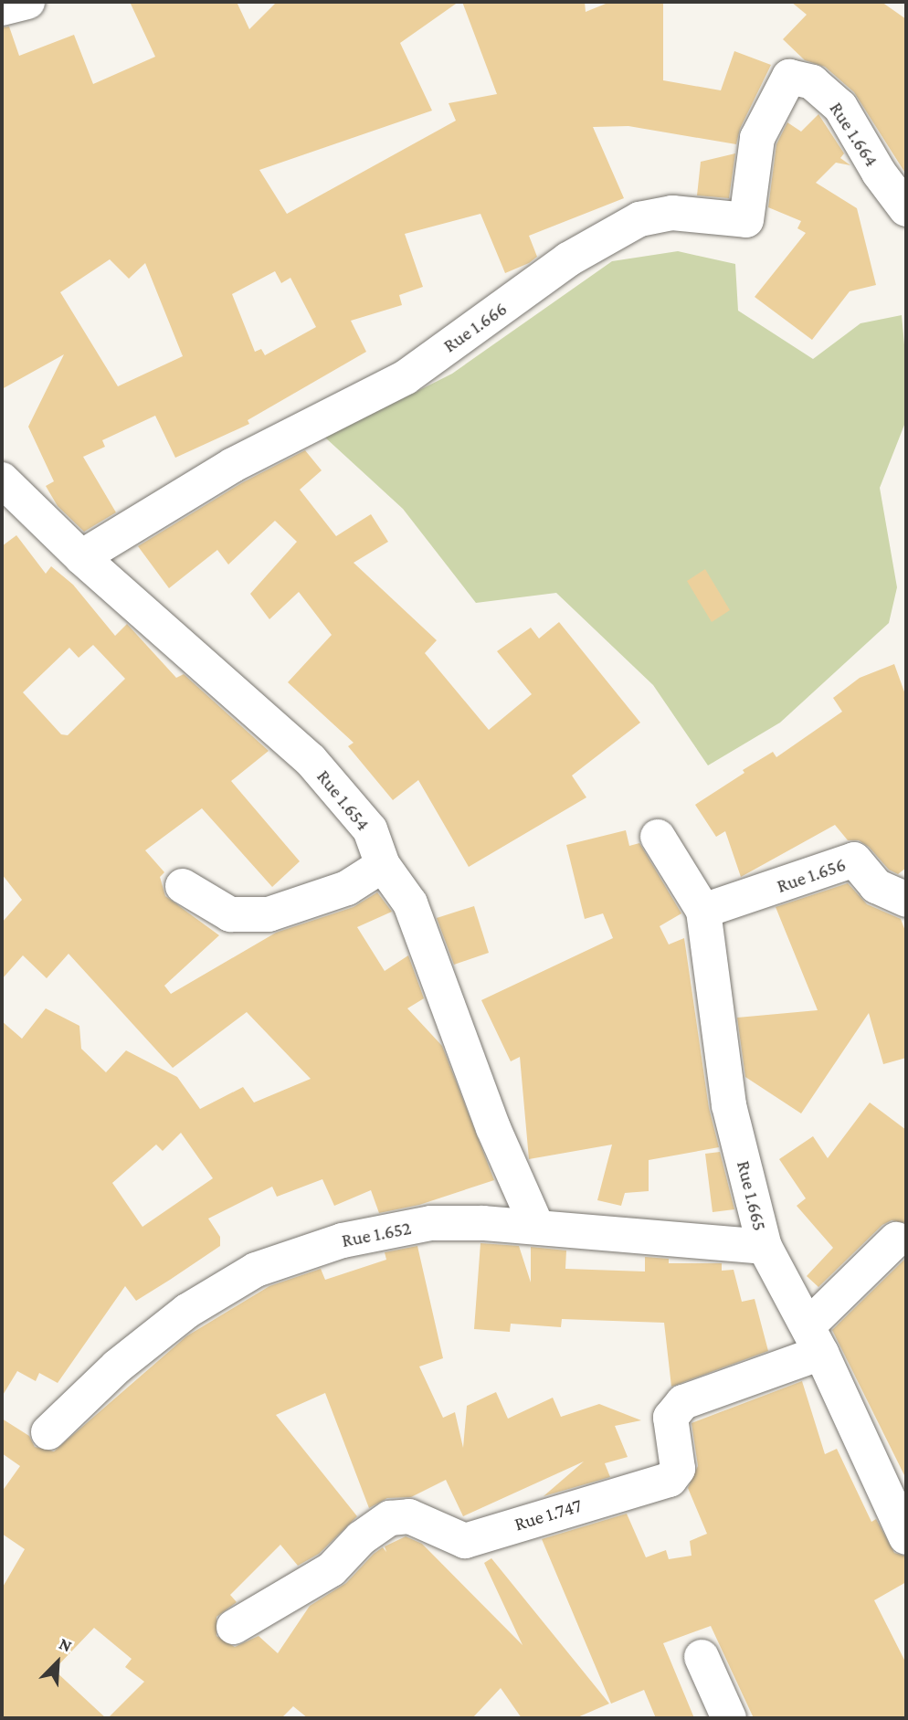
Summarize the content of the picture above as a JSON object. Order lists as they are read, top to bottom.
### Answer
{
  "streets": {
    "street": [
      "Rue 1.664",
      "Rue 1.666",
      "Rue 1.654",
      "Rue 1.656",
      "Rue 1.665",
      "Rue 1.652",
      "Rue 1.747"
    ]
  },
  "crossings": [
    ["Rue 1.664", "Rue 1.666"],
    ["Rue 1.666", "Rue 1.654"],
    ["Rue 1.654", "Rue 1.652"],
    ["Rue 1.656", "Rue 1.665"],
    ["Rue 1.665", "Rue 1.652"],
    ["Rue 1.665", "Rue 1.747"]
  ],
  "north": "top right"
}
